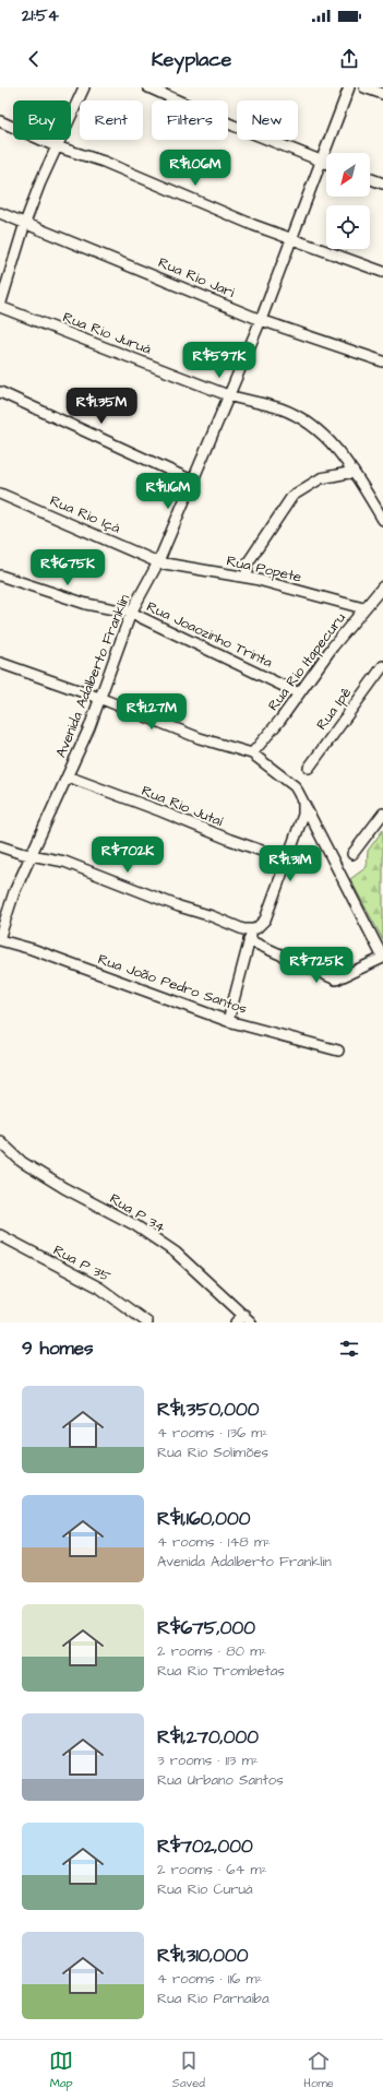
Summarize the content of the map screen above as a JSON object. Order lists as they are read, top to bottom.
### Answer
{
  "streets": {
    "street": [
      "Rua Rio Jari",
      "Rua Rio Juruá",
      "Rua Rio Içá",
      "Rua Popete",
      "Rua Joaozinho Trinta",
      "Rua Rio Itapecuru",
      "Avenida Adalberto Franklin",
      "Rua Ipê",
      "Rua Rio Jutaí",
      "Rua João Pedro Santos",
      "Rua P 34",
      "Rua P 35"
    ]
  },
  "crossings": [
    ["Rua Rio Jari", "Avenida Adalberto Franklin"],
    ["Rua Rio Juruá", "Avenida Adalberto Franklin"],
    ["Rua Rio Içá", "Rua Popete"],
    ["Rua Rio Içá", "Avenida Adalberto Franklin"],
    ["Rua Popete", "Rua Rio Itapecuru"],
    ["Rua Popete", "Avenida Adalberto Franklin"],
    ["Rua Joaozinho Trinta", "Rua Rio Itapecuru"],
    ["Rua Joaozinho Trinta", "Avenida Adalberto Franklin"],
    ["Avenida Adalberto Franklin", "Rua Rio Jutaí"]
  ],
  "north": "bottom left",
  "page": {
    "status": "21:54",
    "header": "Keyplace",
    "chip": [
      "Buy",
      "Rent",
      "Filters",
      "New"
    ],
    "price": [
      "R$1.06M",
      "R$597K",
      "R$1.35M",
      "R$1.16M",
      "R$675K",
      "R$1.27M",
      "R$702K",
      "R$1.31M",
      "R$725K"
    ],
    "heading": "9 homes",
    "list": [
      {
        "name": "R$1,350,000",
        "note": "4 rooms · 136 m² · Rua Rio Solimões"
      },
      {
        "name": "R$1,160,000",
        "note": "4 rooms · 148 m² · Avenida Adalberto Franklin"
      },
      {
        "name": "R$675,000",
        "note": "2 rooms · 80 m² · Rua Rio Trombetas"
      },
      {
        "name": "R$1,270,000",
        "note": "3 rooms · 113 m² · Rua Urbano Santos"
      },
      {
        "name": "R$702,000",
        "note": "2 rooms · 64 m² · Rua Rio Curuá"
      },
      {
        "name": "R$1,310,000",
        "note": "4 rooms · 116 m² · Rua Rio Parnaíba"
      }
    ],
    "tabs": ["Map", "Saved", "Home"]
  }
}
